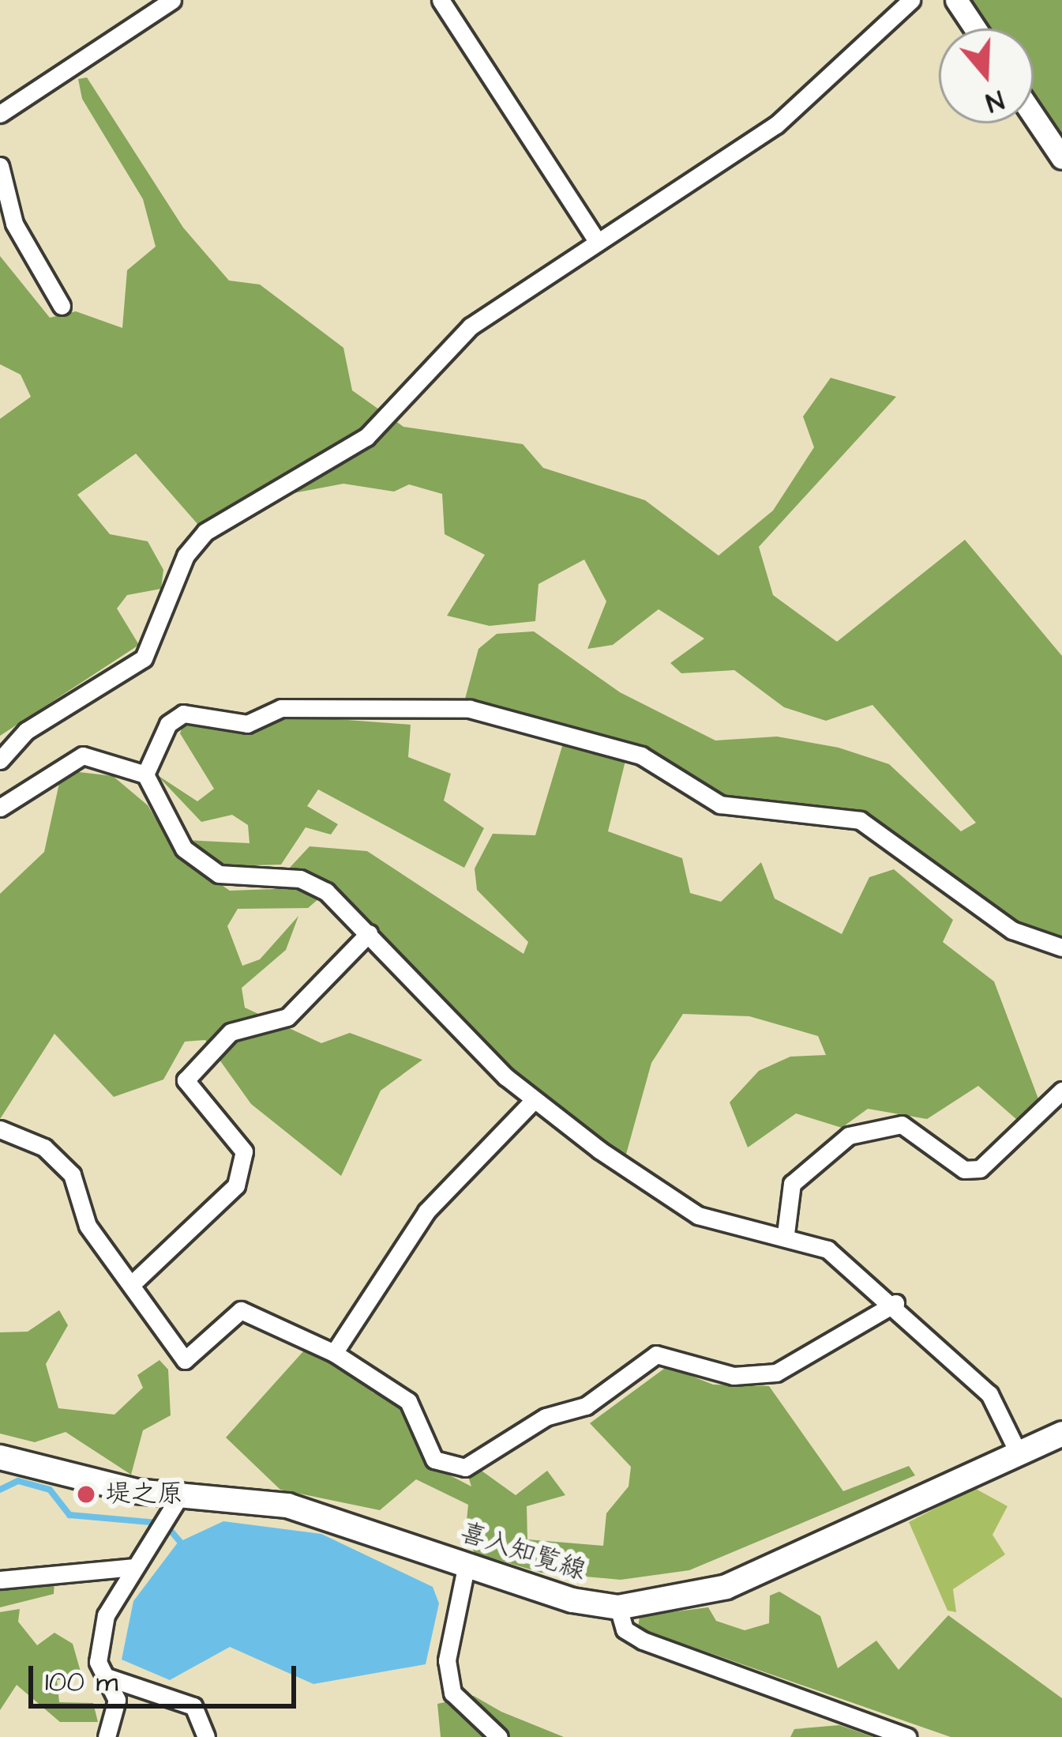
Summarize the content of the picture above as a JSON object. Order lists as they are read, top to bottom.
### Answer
{
  "streets": {
    "main road": ["喜入知覧線"]
  },
  "places": ["堤之原"],
  "scale_bar": "100 m",
  "north": "bottom"
}
